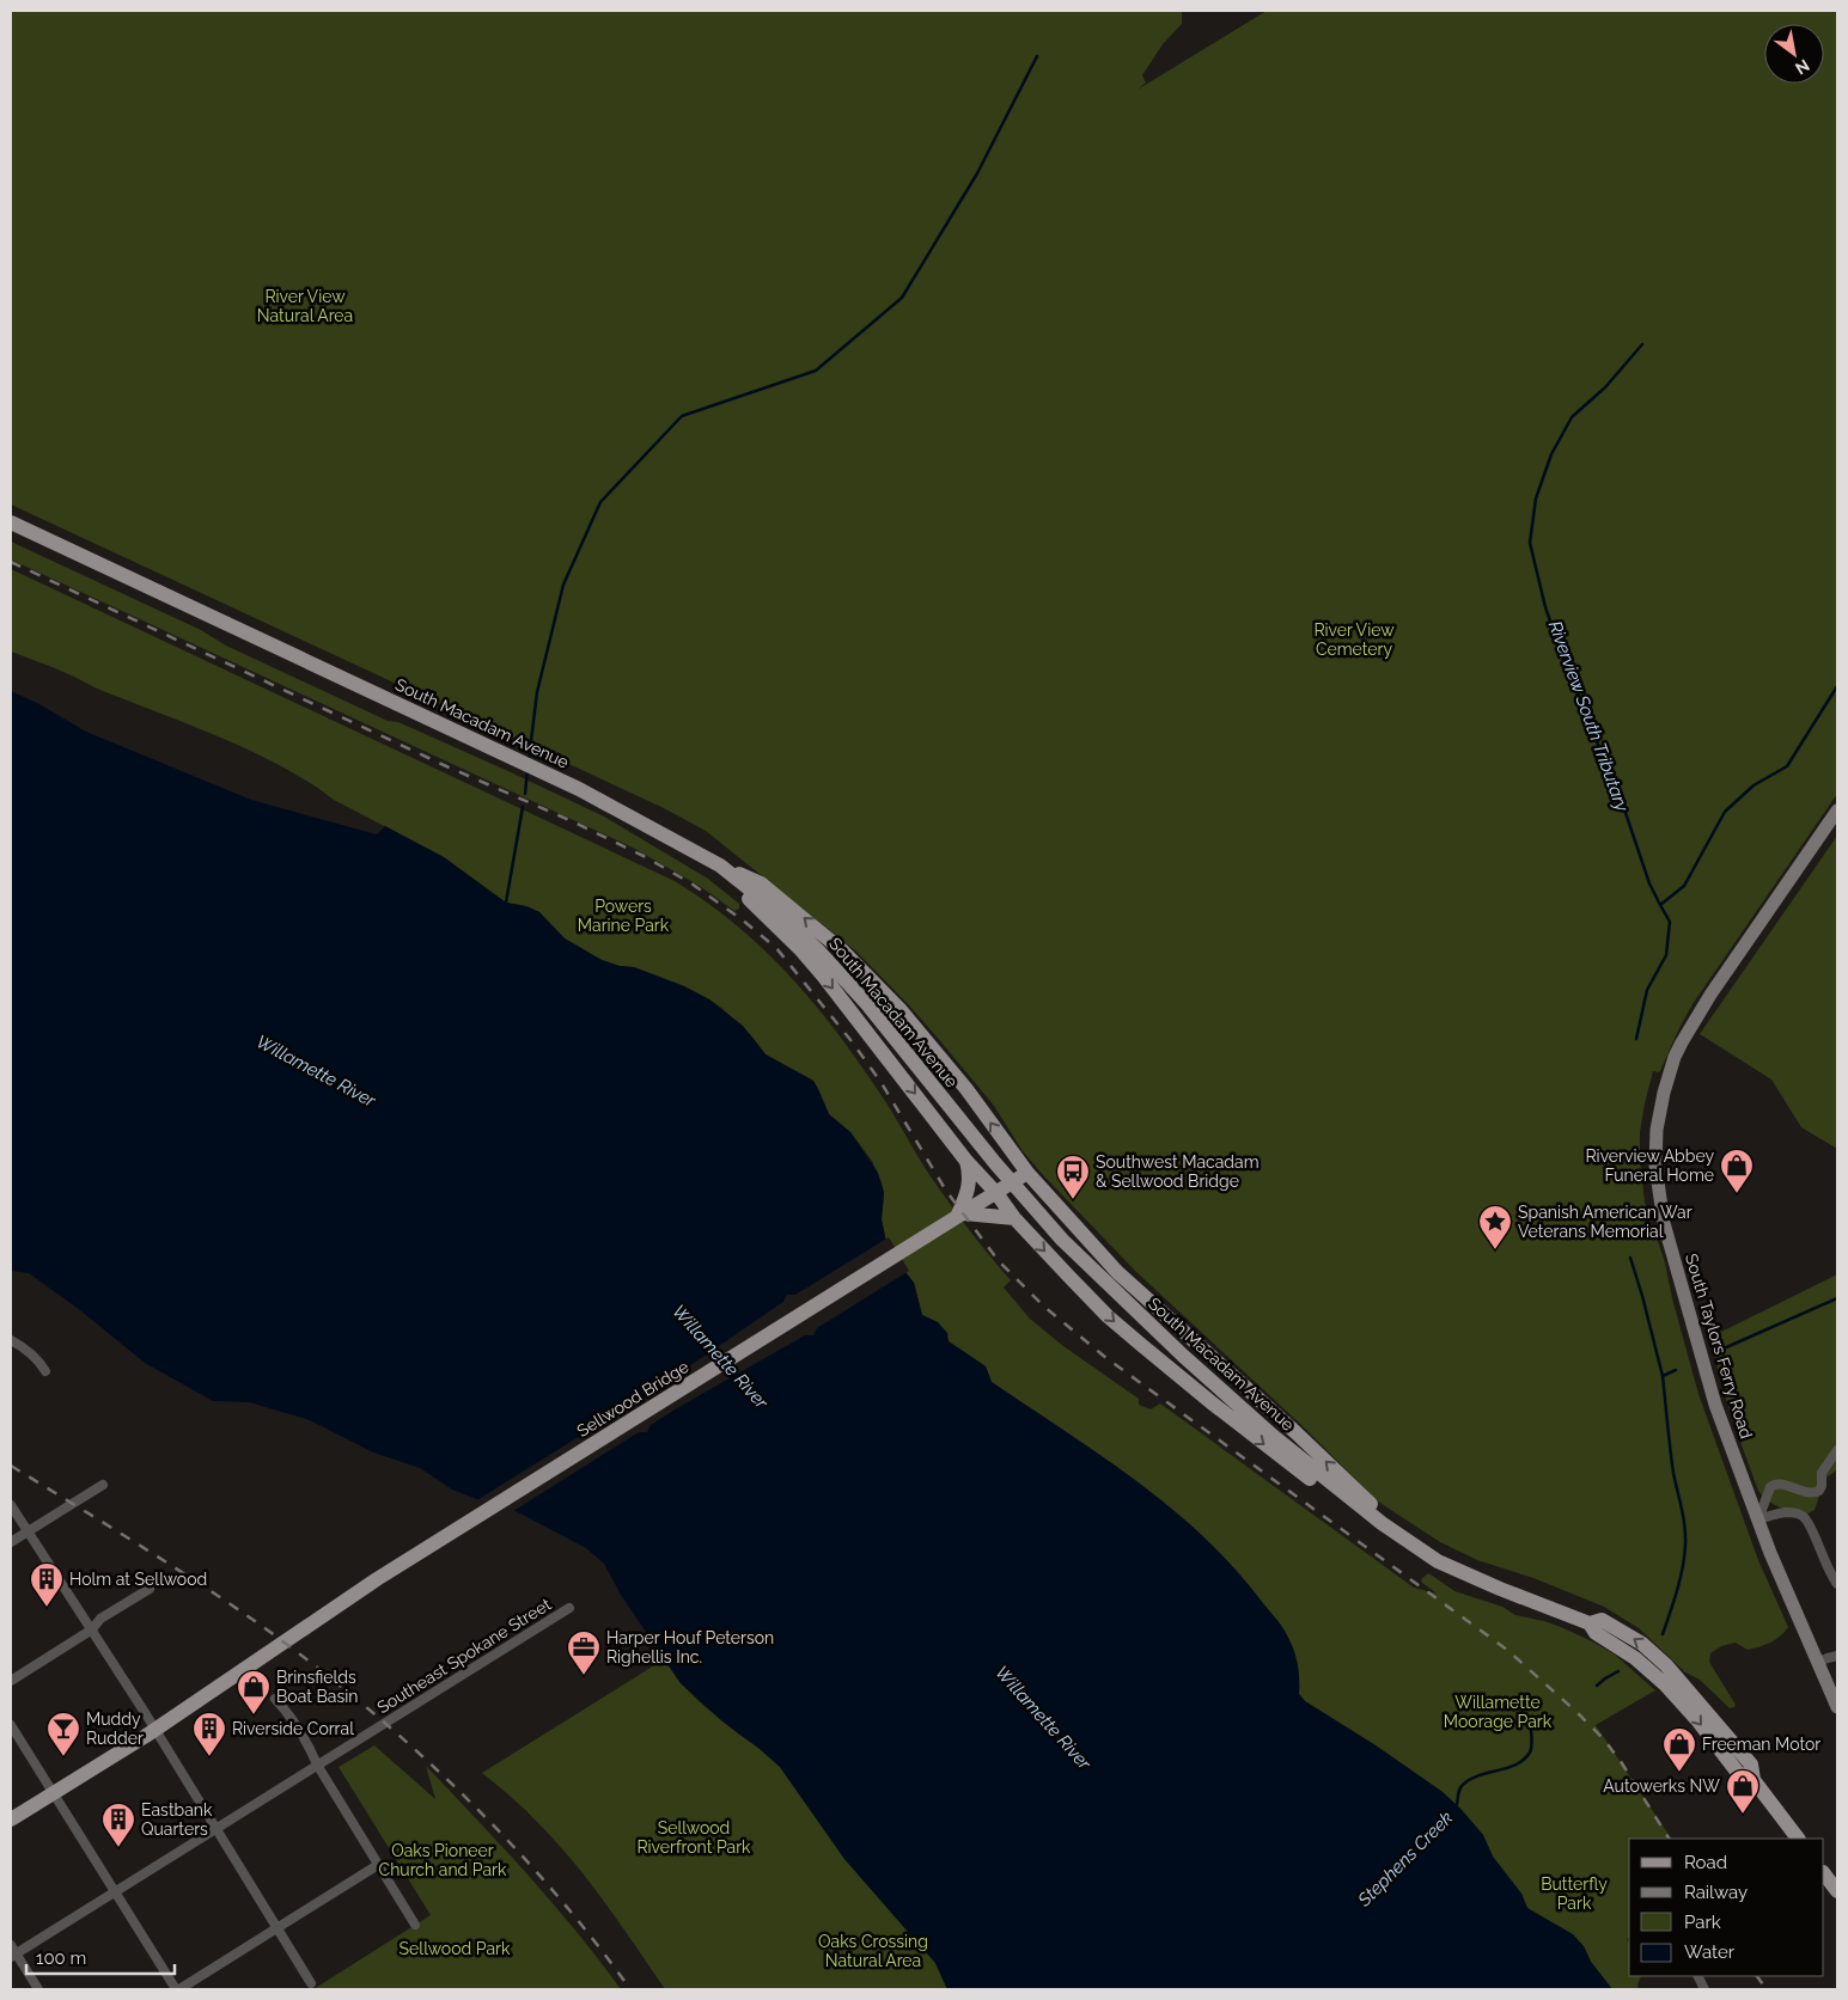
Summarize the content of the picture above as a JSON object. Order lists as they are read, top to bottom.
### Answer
{
  "streets": {
    "main road": ["South Macadam Avenue", "South Taylors Ferry Road", "Sellwood Bridge"],
    "street": ["Southeast Spokane Street"]
  },
  "water": ["Riverview South Tributary", "Willamette River", "Stephens Creek"],
  "parks": [
    "River View Natural Area",
    "River View Cemetery",
    "Powers Marine Park",
    "Willamette Moorage Park",
    "Sellwood Riverfront Park",
    "Oaks Pioneer Church and Park",
    "Butterfly Park",
    "Oaks Crossing Natural Area",
    "Sellwood Park"
  ],
  "places": {
    "shop": [
      "Riverview Abbey Funeral Home",
      "Brinsfields Boat Basin",
      "Freeman Motor",
      "Autowerks NW"
    ],
    "bus stop": ["Southwest Macadam & Sellwood Bridge"],
    "place": ["Spanish American War Veterans Memorial"],
    "building": ["Holm at Sellwood", "Riverside Corral", "Eastbank Quarters"],
    "office": ["Harper Houf Peterson Righellis Inc."],
    "bar": ["Muddy Rudder"]
  },
  "legend": [
    "Road",
    "Railway",
    "Park",
    "Water"
  ],
  "scale_bar": "100 m",
  "north": "bottom right"
}
